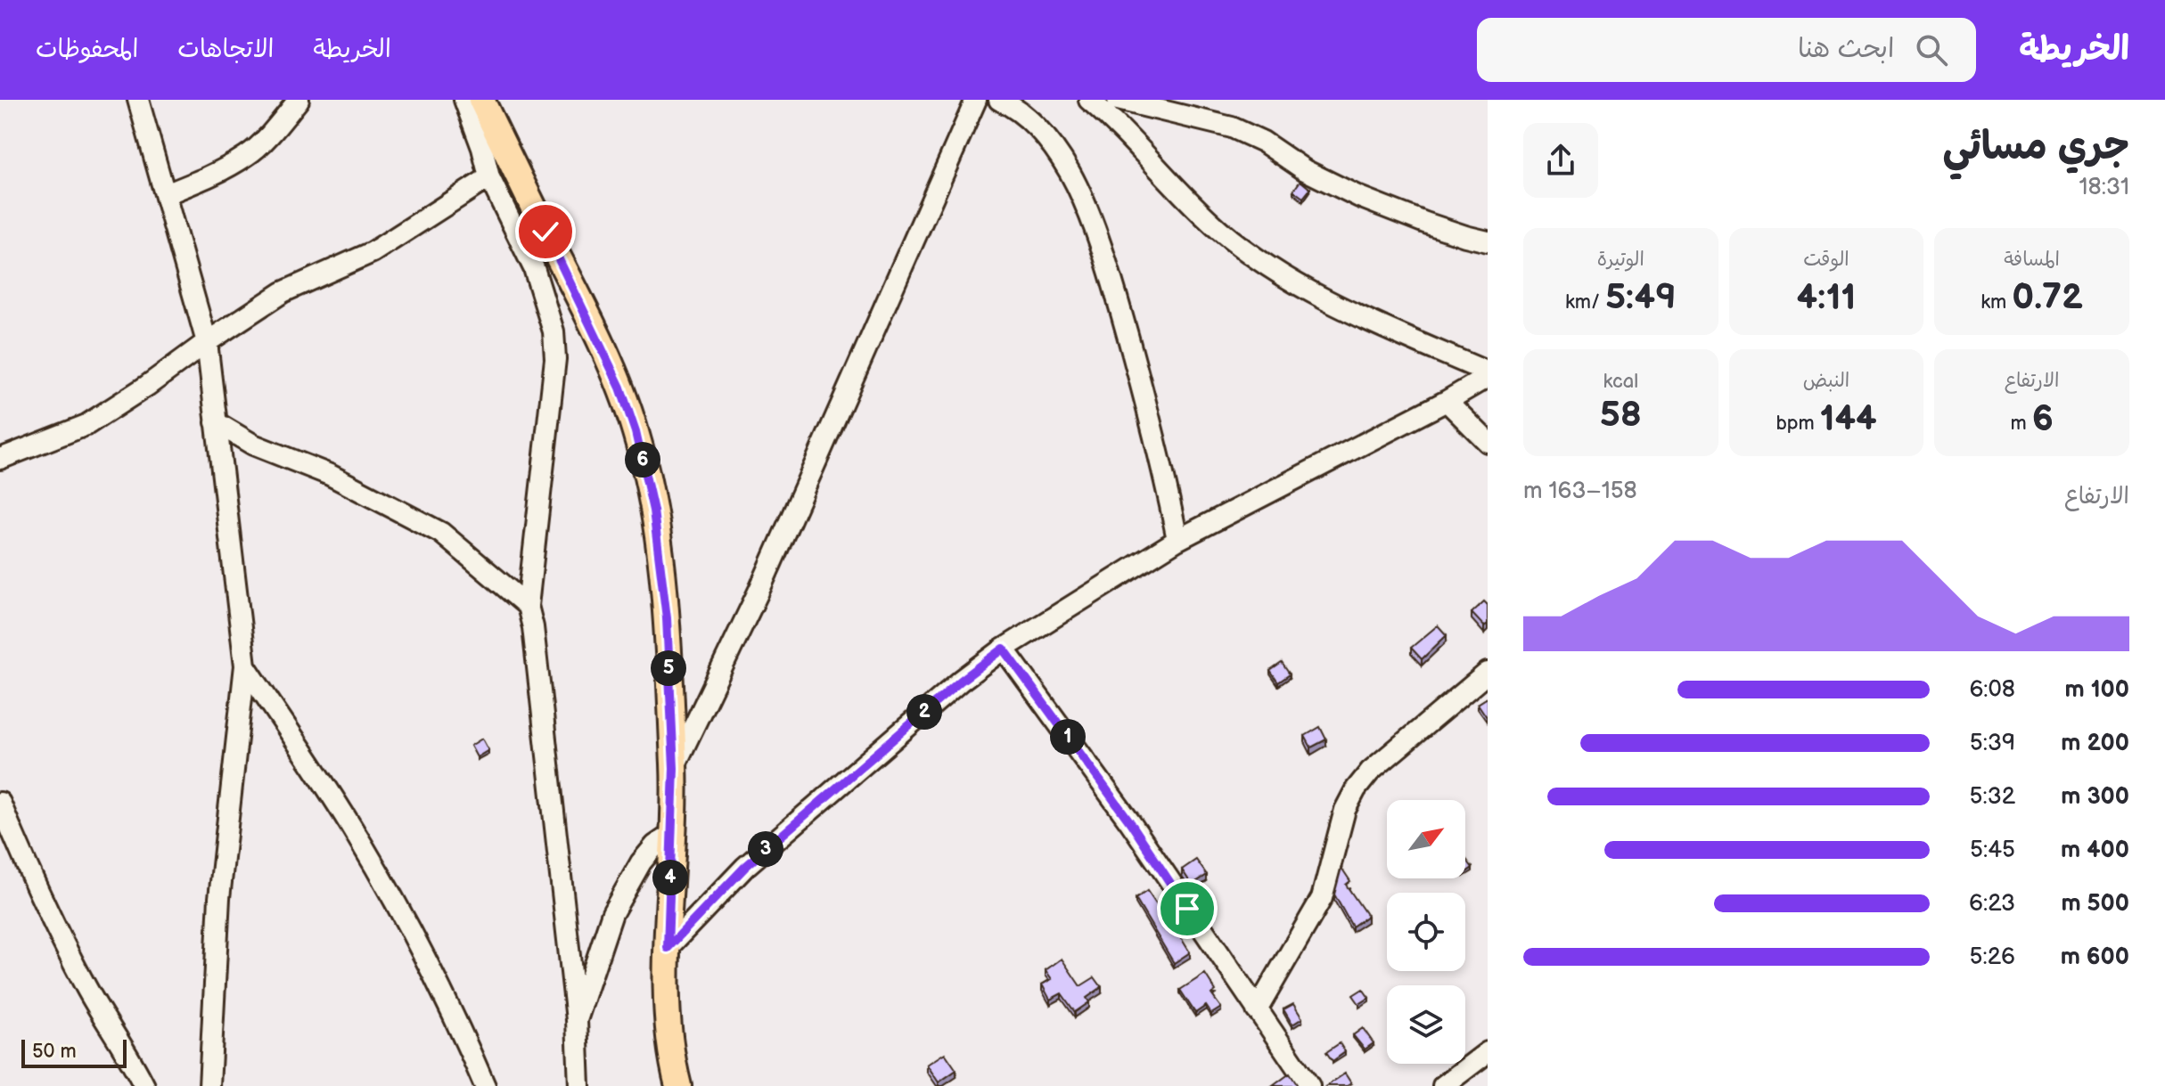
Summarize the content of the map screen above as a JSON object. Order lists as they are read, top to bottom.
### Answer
{
  "scale_bar": "50 m",
  "north": "top right",
  "page": {
    "header": "الخريطة",
    "search": "ابحث هنا",
    "nav": ["الخريطة", "الاتجاهات", "المحفوظات"],
    "heading": ["جري مسائي", "18:31"],
    "stats": [
      ["المسافة", "0.72 km"],
      ["الوقت", "4:11"],
      ["الوتيرة", "5:49 /km"],
      ["الارتفاع", "6 m"],
      ["النبض", "144 bpm"],
      ["kcal", "58"]
    ],
    "pins": [
      "6",
      "5",
      "2",
      "1",
      "3",
      "4"
    ],
    "chart": ["الارتفاع", "158–163 m"],
    "list": [
      {
        "name": "100 m",
        "note": "6:08"
      },
      {
        "name": "200 m",
        "note": "5:39"
      },
      {
        "name": "300 m",
        "note": "5:32"
      },
      {
        "name": "400 m",
        "note": "5:45"
      },
      {
        "name": "500 m",
        "note": "6:23"
      },
      {
        "name": "600 m",
        "note": "5:26"
      }
    ],
    "scale": "50 m"
  }
}
